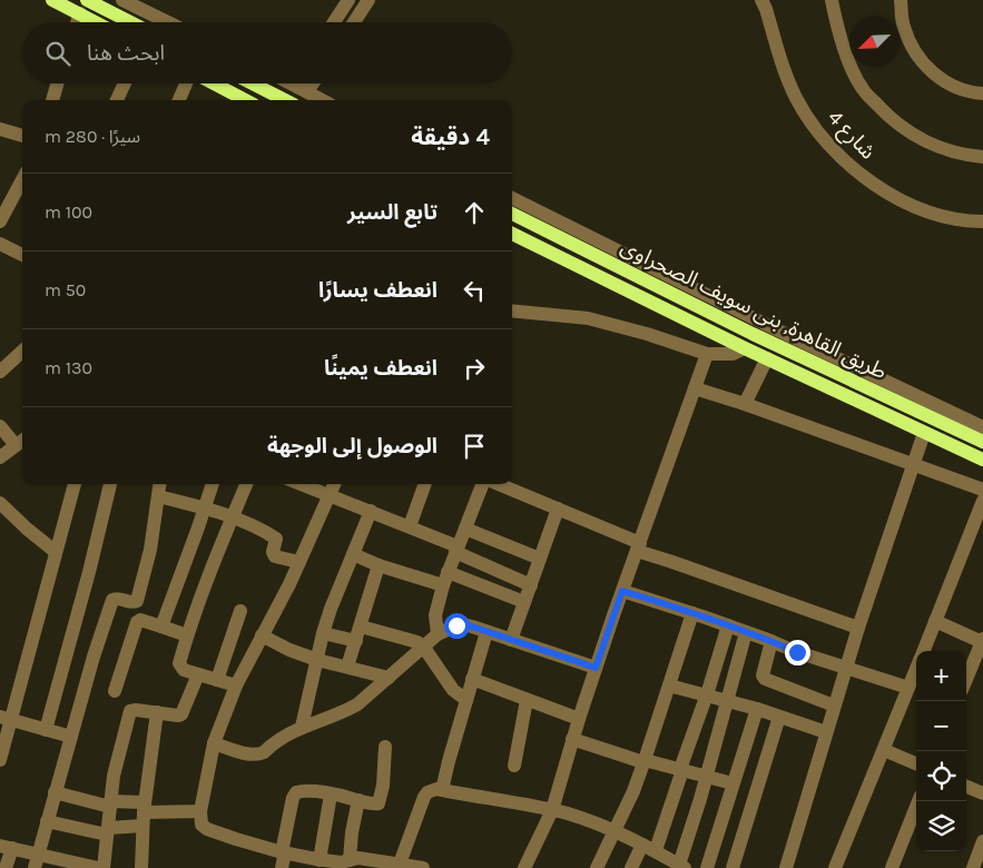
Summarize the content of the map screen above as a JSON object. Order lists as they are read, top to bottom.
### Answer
{
  "streets": {
    "main road": ["طريق القاهرة, بنى سويف الصحراوى"],
    "street": ["شارع 4"]
  },
  "north": "bottom left",
  "page": {
    "search": "ابحث هنا",
    "heading": ["4 دقيقة", "سيرًا · 280 m"],
    "list": [
      ["تابع السير", "100 m"],
      ["انعطف يسارًا", "50 m"],
      ["انعطف يمينًا", "130 m"],
      "الوصول إلى الوجهة"
    ],
    "map_buttons": ["+", "−"]
  }
}
